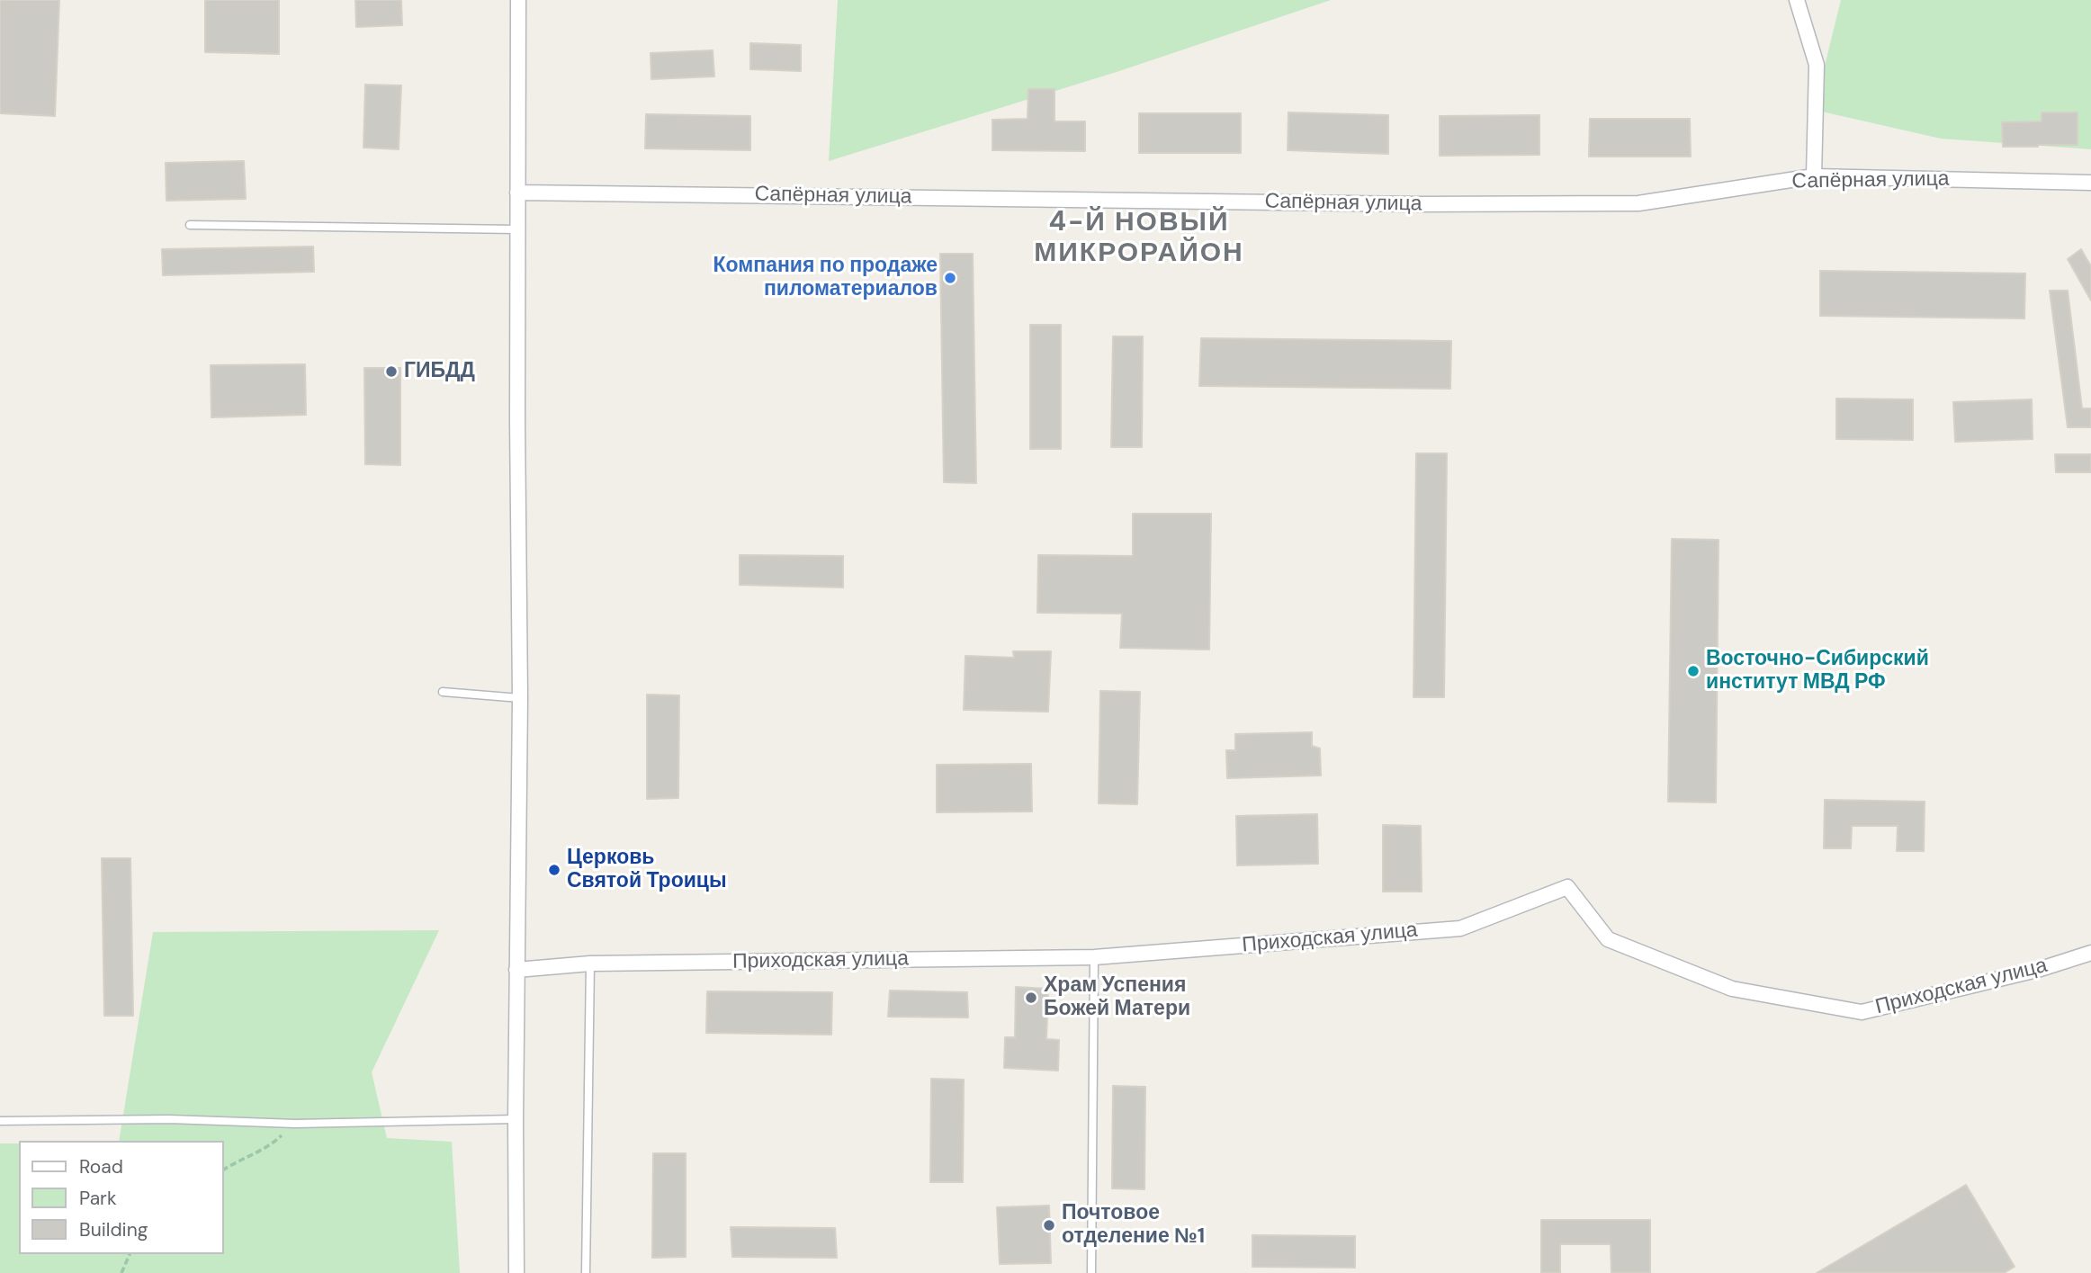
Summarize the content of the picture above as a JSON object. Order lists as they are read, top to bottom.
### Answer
{
  "streets": {
    "street": ["Сапёрная улица", "Приходская улица"]
  },
  "districts": ["4-Й НОВЫЙ МИКРОРАЙОН"],
  "places": [
    "Компания по продаже пиломатериалов",
    "ГИБДД",
    "Восточно-Сибирский институт МВД РФ",
    "Церковь Святой Троицы",
    "Храм Успения Божей Матери",
    "Почтовое отделение №1"
  ],
  "legend": ["Road", "Park", "Building"]
}
